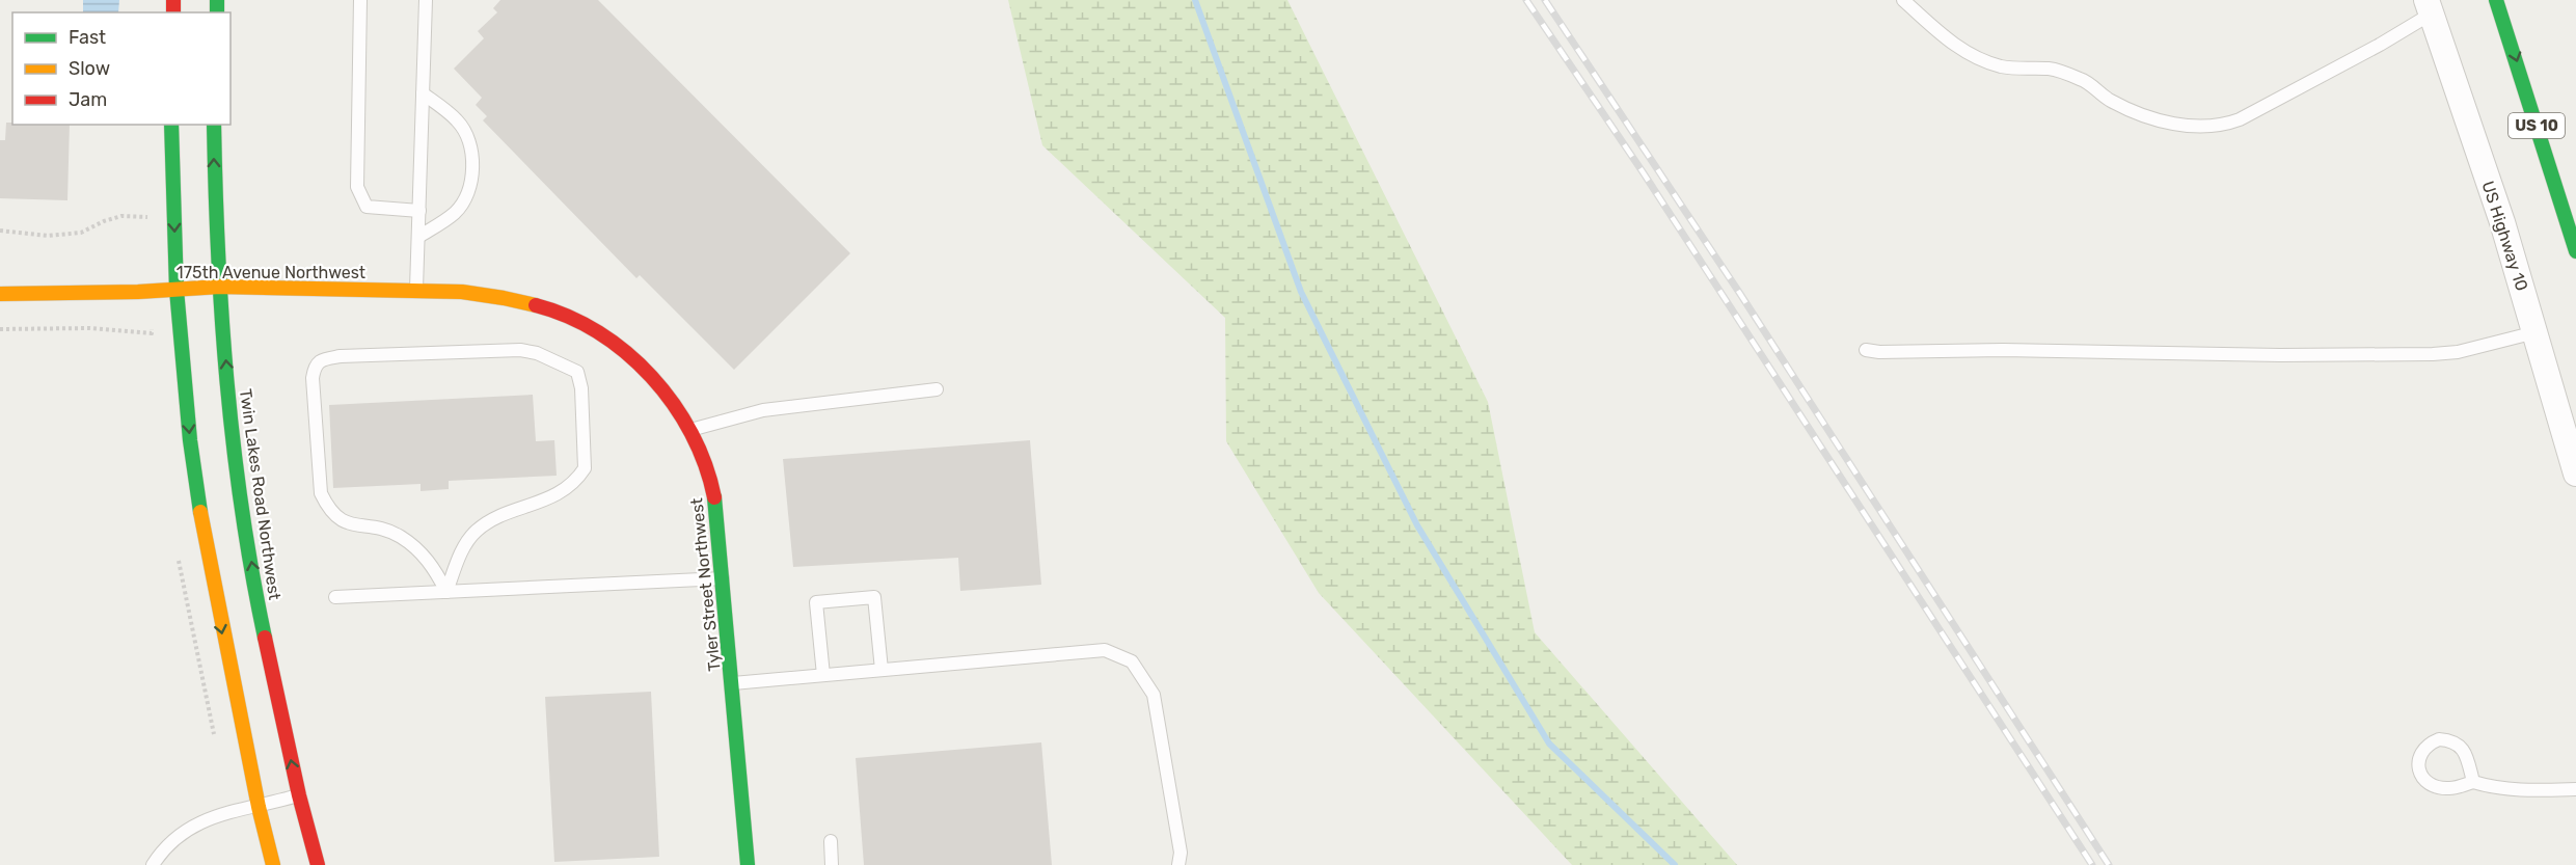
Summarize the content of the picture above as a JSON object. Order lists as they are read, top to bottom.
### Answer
{
  "streets": {
    "main road": [
      "US 10",
      "175th Avenue Northwest",
      "Twin Lakes Road Northwest",
      "Tyler Street Northwest"
    ],
    "street": ["US Highway 10"]
  },
  "crossings": [
    ["175th Avenue Northwest", "Twin Lakes Road Northwest"],
    ["175th Avenue Northwest", "Tyler Street Northwest"]
  ],
  "legend": ["Fast", "Slow", "Jam"]
}
